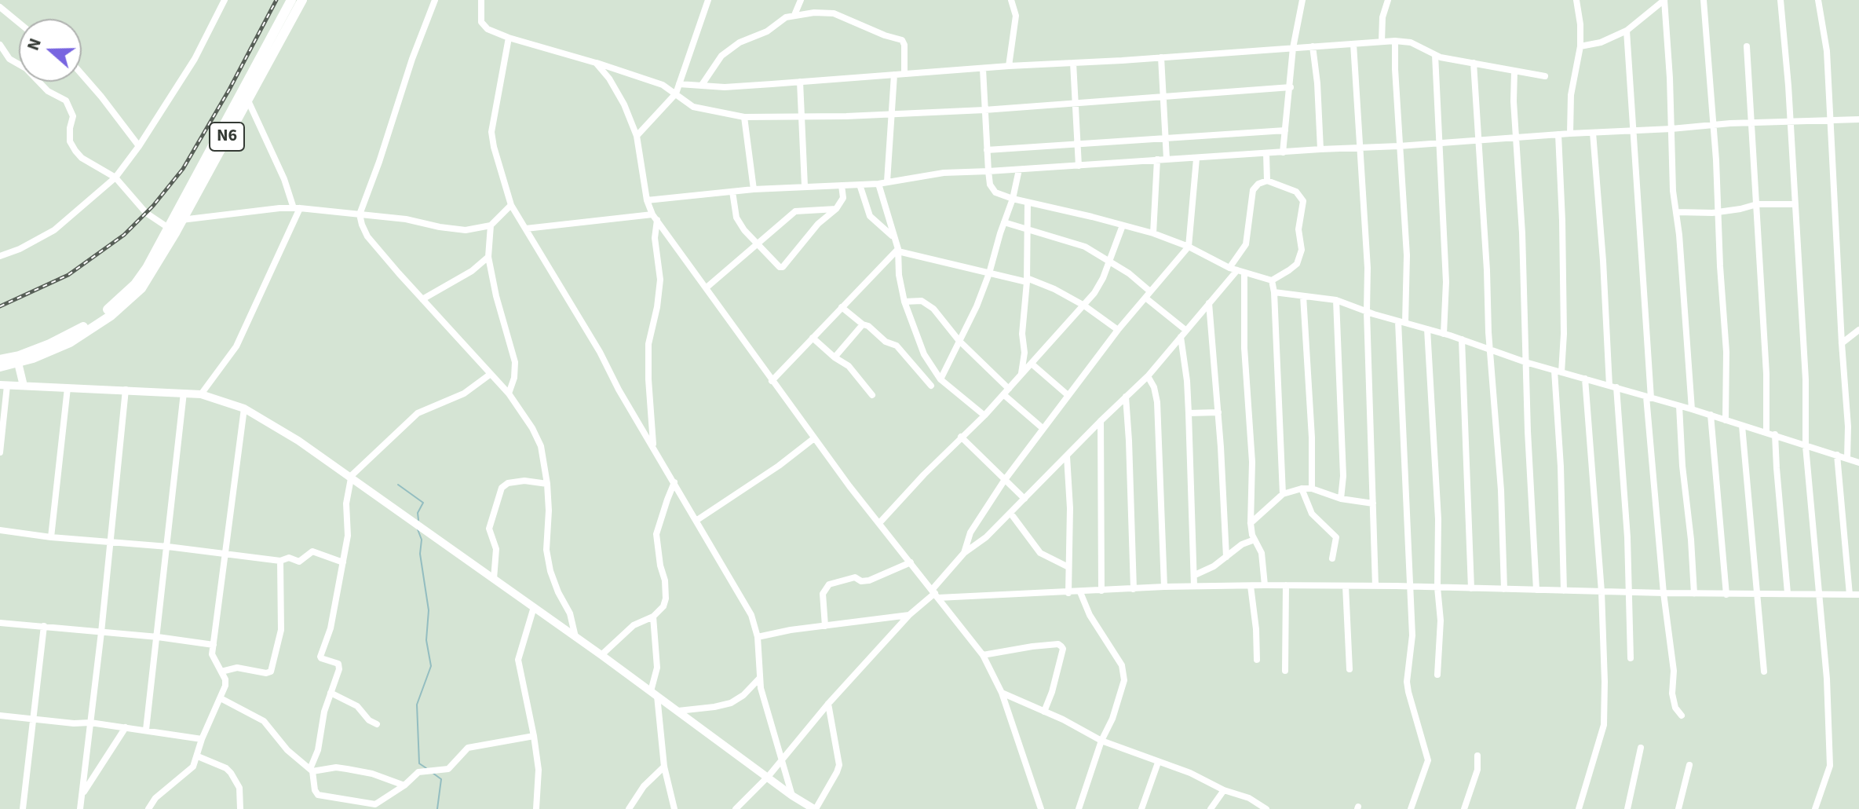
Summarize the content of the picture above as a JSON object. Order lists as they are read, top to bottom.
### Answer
{
  "streets": {
    "highway": ["N6"]
  },
  "north": "left"
}
